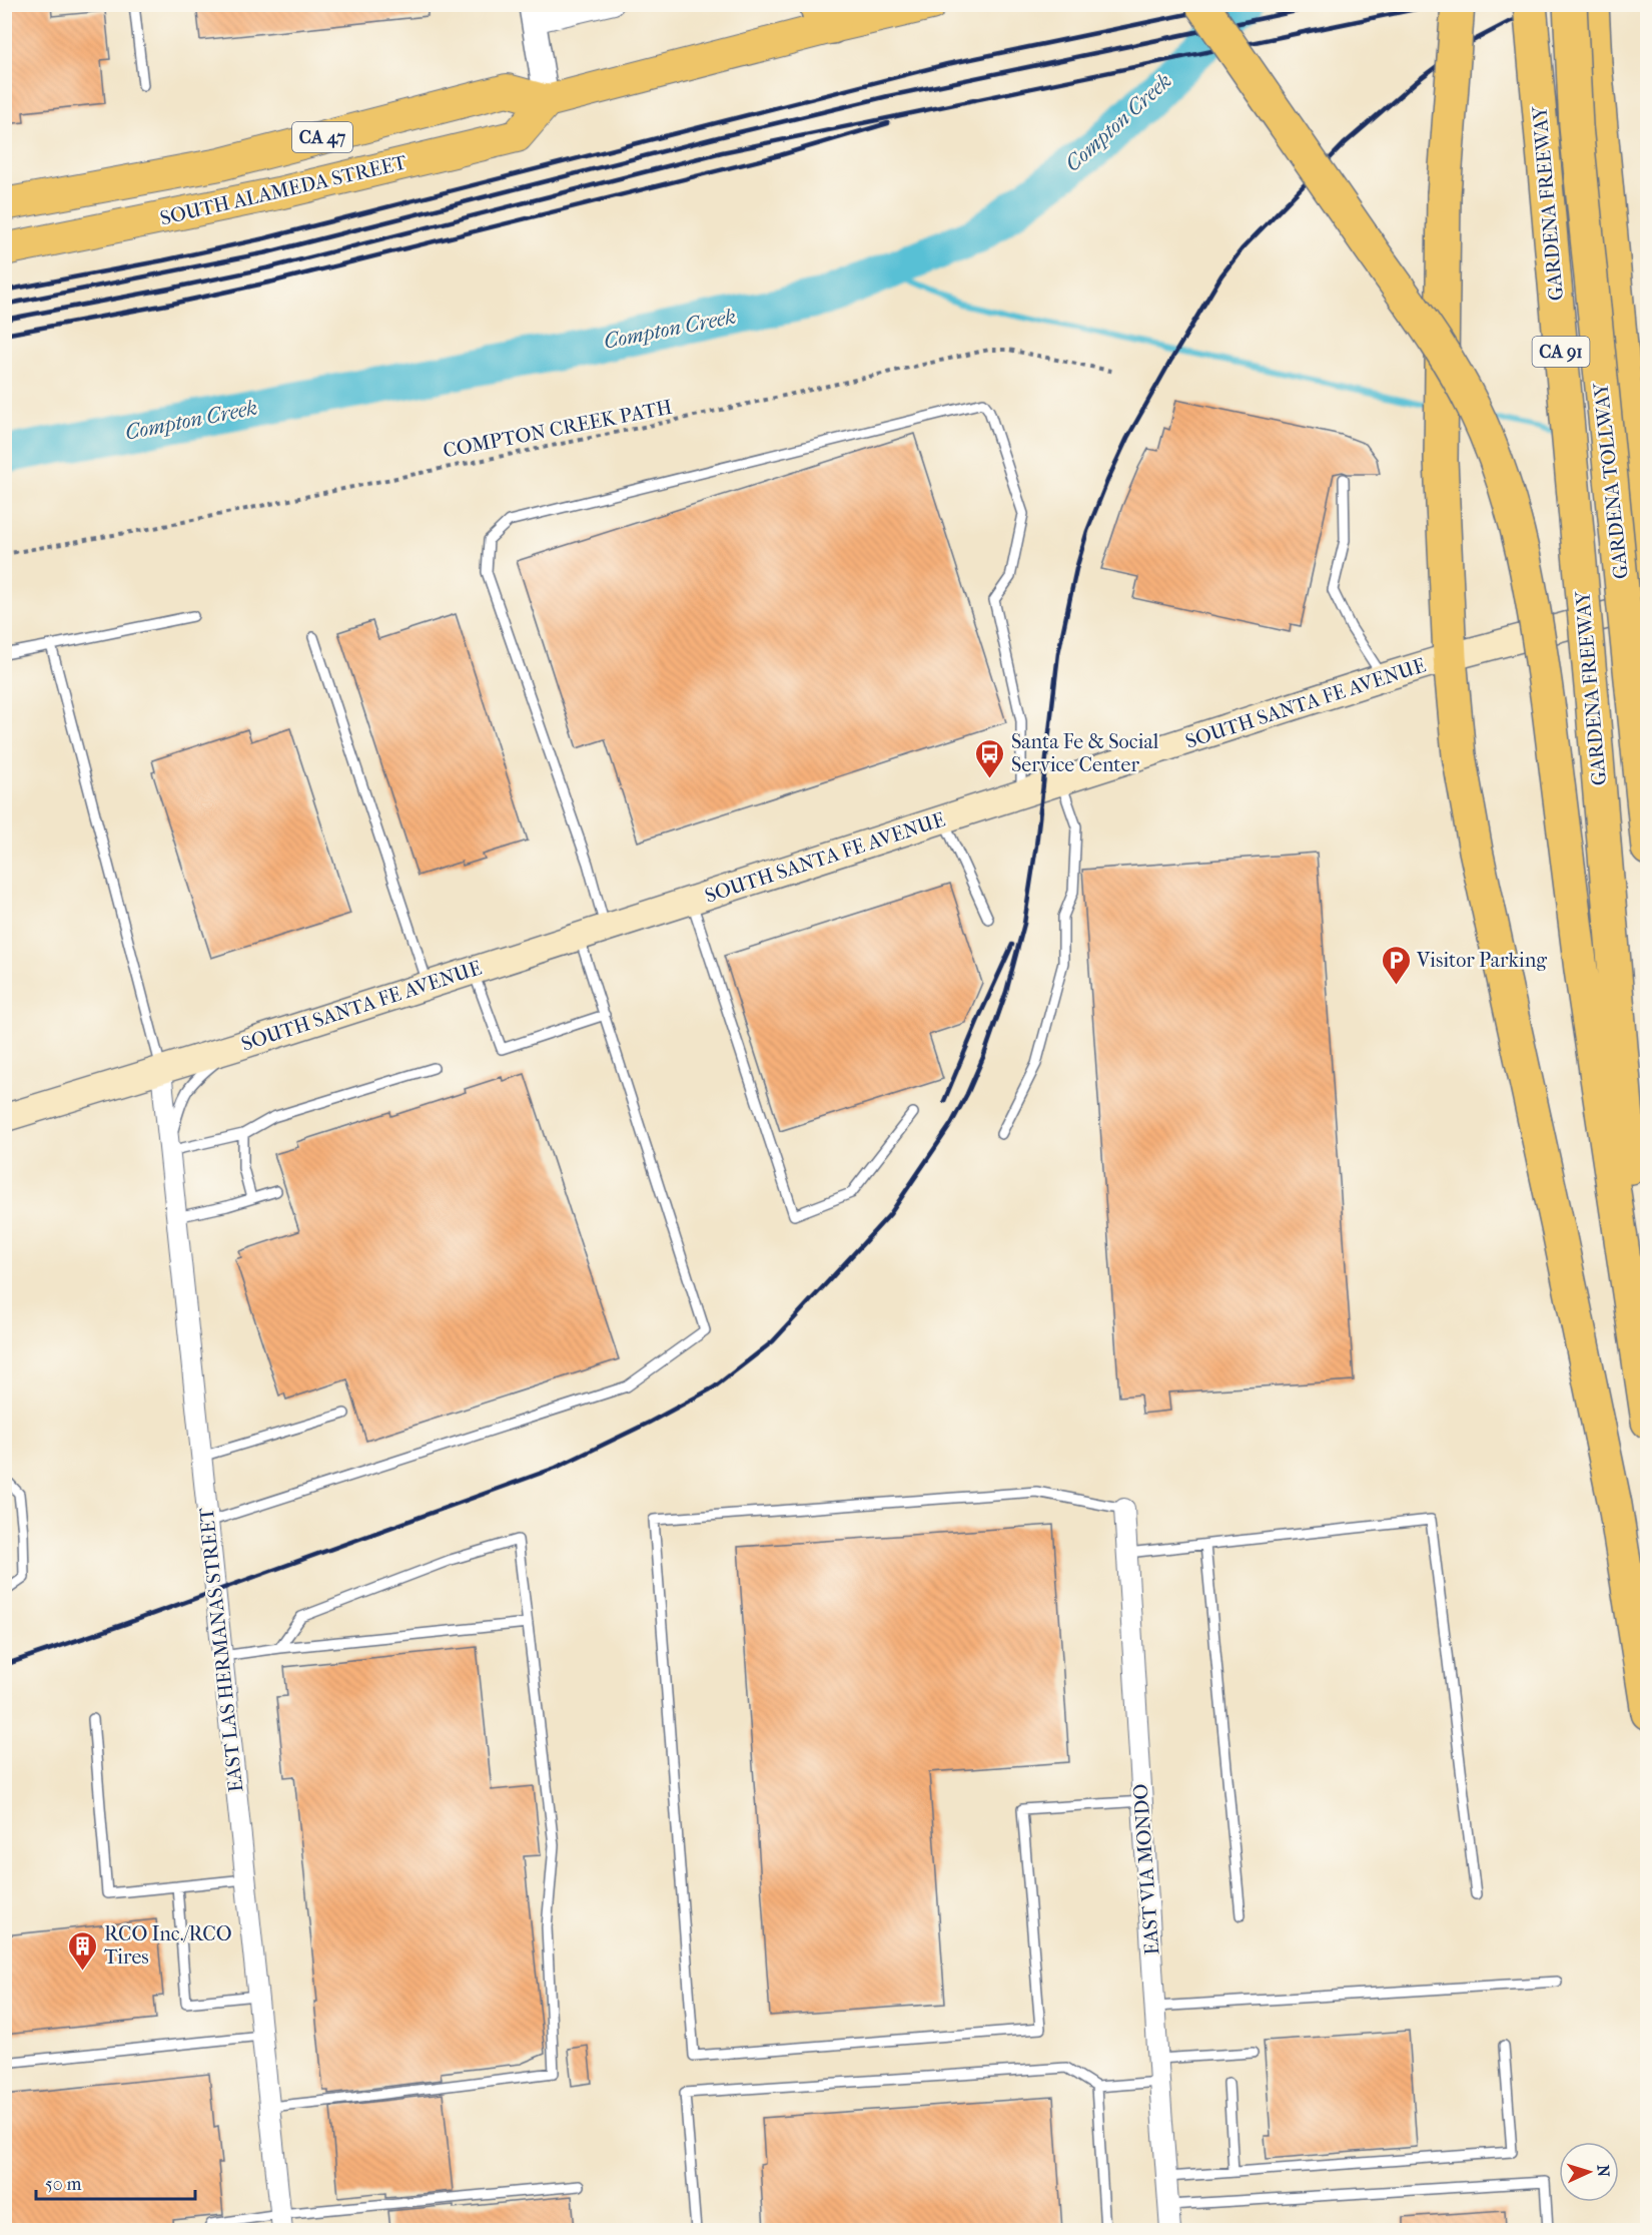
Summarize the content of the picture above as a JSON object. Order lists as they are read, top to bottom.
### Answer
{
  "streets": {
    "highway": ["GARDENA FREEWAY", "CA 91", "GARDENA TOLLWAY"],
    "main road": ["CA 47", "SOUTH ALAMEDA STREET", "SOUTH SANTA FE AVENUE"],
    "street": ["EAST LAS HERMANAS STREET", "EAST VIA MONDO"],
    "path": ["COMPTON CREEK PATH"]
  },
  "crossings": [
    ["SOUTH SANTA FE AVENUE", "EAST LAS HERMANAS STREET"]
  ],
  "water": ["Compton Creek"],
  "places": {
    "bus stop": ["Santa Fe & Social Service Center"],
    "parking": ["Visitor Parking"],
    "building": ["RCO Inc./RCO Tires"]
  },
  "scale_bar": "50 m",
  "north": "right"
}
